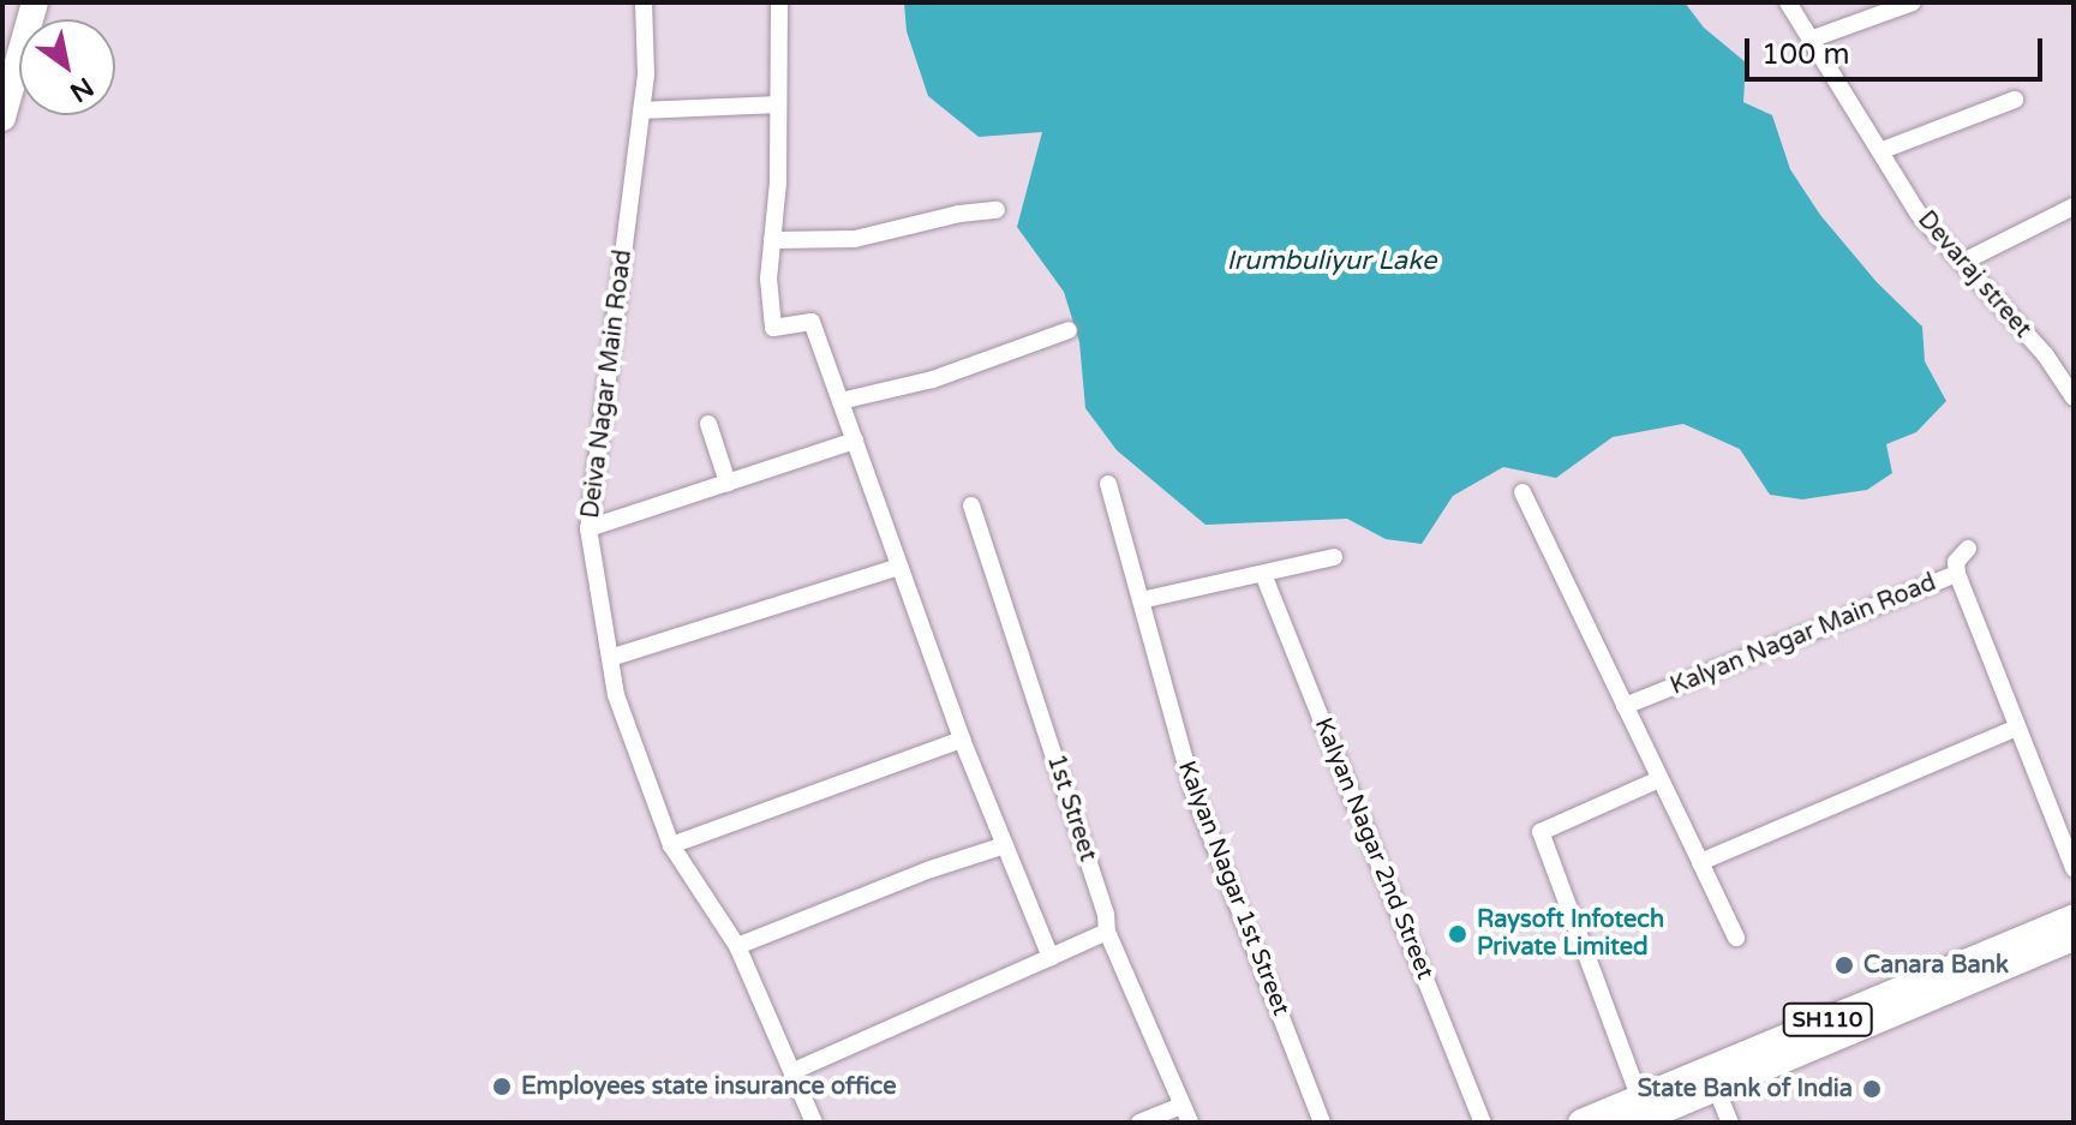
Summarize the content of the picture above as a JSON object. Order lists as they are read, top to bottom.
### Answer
{
  "streets": {
    "main road": ["SH110"],
    "street": [
      "Devaraj street",
      "Deiva Nagar Main Road",
      "Kalyan Nagar Main Road",
      "1st Street",
      "Kalyan Nagar 2nd Street",
      "Kalyan Nagar 1st Street"
    ]
  },
  "water": ["Irumbuliyur Lake"],
  "places": [
    "Raysoft Infotech Private Limited",
    "Canara Bank",
    "Employees state insurance office",
    "State Bank of India"
  ],
  "scale_bar": "100 m",
  "north": "bottom right"
}
